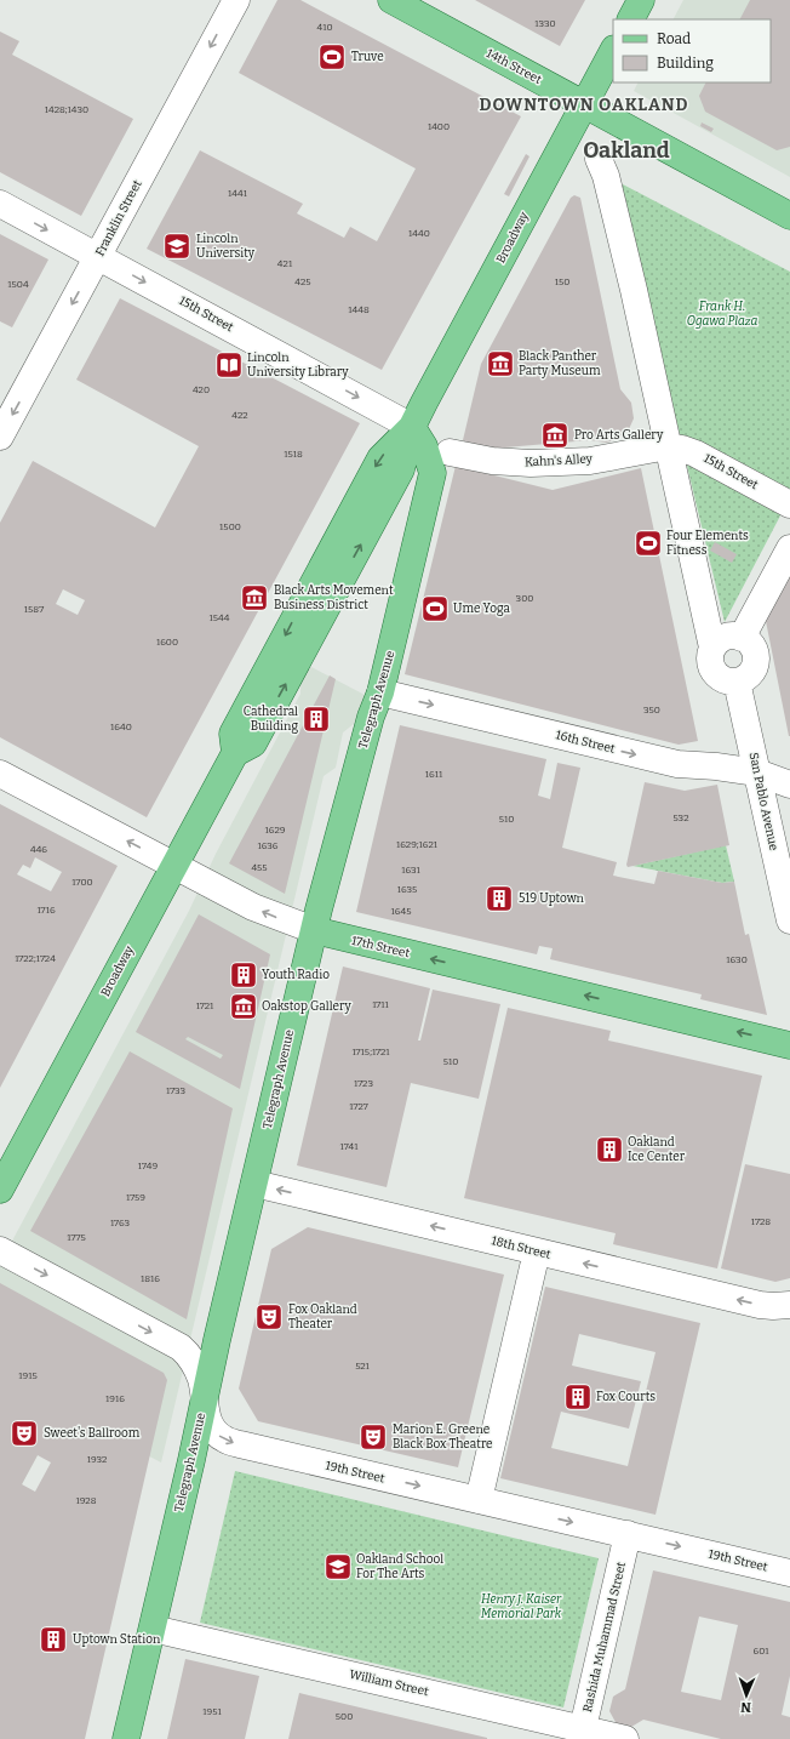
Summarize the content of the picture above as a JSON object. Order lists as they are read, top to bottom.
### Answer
{
  "streets": {
    "main road": [
      "14th Street",
      "Broadway",
      "Telegraph Avenue",
      "17th Street"
    ],
    "street": [
      "Franklin Street",
      "15th Street",
      "Kahn's Alley",
      "16th Street",
      "San Pablo Avenue",
      "18th Street",
      "19th Street",
      "Rashida Muhammad Street",
      "William Street"
    ]
  },
  "crossings": [
    ["14th Street", "Broadway"],
    ["Franklin Street", "15th Street"],
    ["Broadway", "15th Street"],
    ["Broadway", "Telegraph Avenue"],
    ["Broadway", "17th Street"],
    ["15th Street", "Kahn's Alley"],
    ["15th Street", "Telegraph Avenue"],
    ["Telegraph Avenue", "16th Street"],
    ["Telegraph Avenue", "17th Street"],
    ["Telegraph Avenue", "18th Street"],
    ["Telegraph Avenue", "19th Street"],
    ["Telegraph Avenue", "William Street"],
    ["16th Street", "San Pablo Avenue"],
    ["19th Street", "Rashida Muhammad Street"],
    ["Rashida Muhammad Street", "William Street"]
  ],
  "one_way": [
    "Franklin Street",
    "15th Street",
    "16th Street",
    "17th Street",
    "18th Street",
    "19th Street"
  ],
  "districts": ["DOWNTOWN OAKLAND", "Oakland"],
  "parks": ["Frank H. Ogawa Plaza", "Henry J. Kaiser Memorial Park"],
  "places": {
    "sports": ["Truve", "Four Elements Fitness", "Ume Yoga"],
    "school or university": ["Lincoln University", "Oakland School For The Arts"],
    "museum": [
      "Black Panther Party Museum",
      "Pro Arts Gallery",
      "Black Arts Movement Business District",
      "Oakstop Gallery"
    ],
    "library": ["Lincoln University Library"],
    "building": [
      "Cathedral Building",
      "519 Uptown",
      "Youth Radio",
      "Oakland Ice Center",
      "Fox Courts",
      "Uptown Station"
    ],
    "theatre": ["Fox Oakland Theater", "Sweet's Ballroom", "Marion E. Greene Black Box Theatre"]
  },
  "house_numbers": [
    "1330",
    "410",
    "1428;1430",
    "1400",
    "1441",
    "1440",
    "421",
    "425",
    "150",
    "1504",
    "1448",
    "420",
    "422",
    "1518",
    "1500",
    "300",
    "1587",
    "1544",
    "1600",
    "350",
    "1640",
    "1611",
    "532",
    "510",
    "1629",
    "1629;1621",
    "1636",
    "446",
    "455",
    "1631",
    "1700",
    "1635",
    "1716",
    "1645",
    "1722;1724",
    "1630",
    "1711",
    "1721",
    "1715;1721",
    "510",
    "1723",
    "1733",
    "1727",
    "1741",
    "1749",
    "1759",
    "1728",
    "1763",
    "1775",
    "1816",
    "521",
    "1915",
    "1916",
    "1932",
    "1928",
    "601",
    "1951",
    "500"
  ],
  "legend": ["Road", "Building"],
  "north": "bottom"
}
